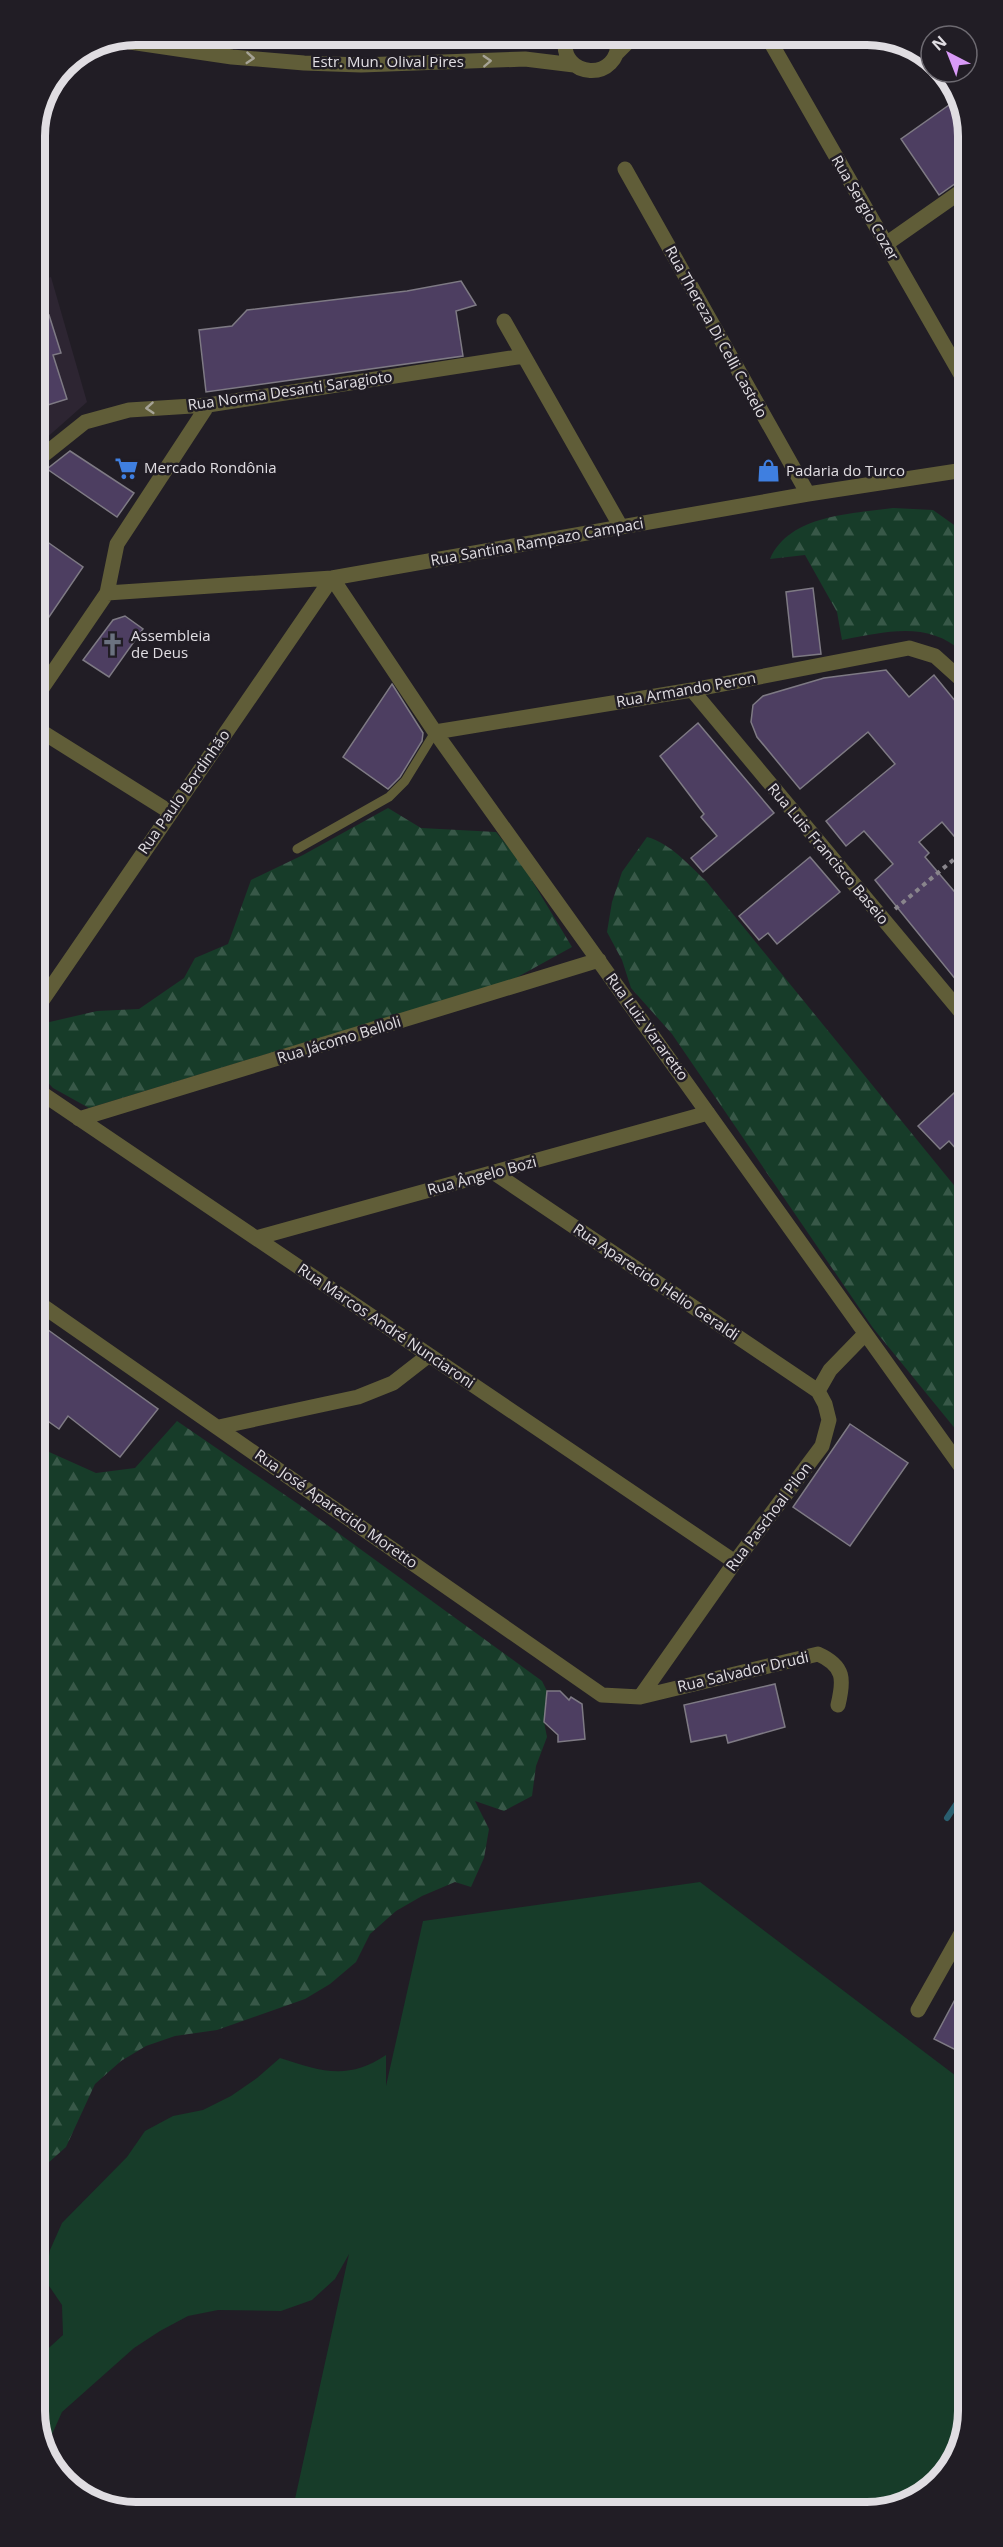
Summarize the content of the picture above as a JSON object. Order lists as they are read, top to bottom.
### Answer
{
  "streets": {
    "street": [
      "Estr. Mun. Olival Pires",
      "Rua Sergio Cozer",
      "Rua Thereza Di Celli Castelo",
      "Rua Norma Desanti Saragioto",
      "Rua Santina Rampazo Campaci",
      "Rua Armando Peron",
      "Rua Paulo Bordinhão",
      "Rua Luis Francisco Baseio",
      "Rua Luiz Vararetto",
      "Rua Jácomo Belloli",
      "Rua Ângelo Bozi",
      "Rua Aparecido Helio Geraldi",
      "Rua Marcos André Nunciaroni",
      "Rua José Aparecido Moretto",
      "Rua Paschoal Pilon",
      "Rua Salvador Drudi"
    ]
  },
  "crossings": [
    ["Rua Thereza Di Celli Castelo", "Rua Santina Rampazo Campaci"],
    ["Rua Santina Rampazo Campaci", "Rua Paulo Bordinhão"],
    ["Rua Santina Rampazo Campaci", "Rua Luiz Vararetto"],
    ["Rua Armando Peron", "Rua Luis Francisco Baseio"],
    ["Rua Armando Peron", "Rua Luiz Vararetto"],
    ["Rua Paulo Bordinhão", "Rua Luiz Vararetto"],
    ["Rua Luiz Vararetto", "Rua Jácomo Belloli"],
    ["Rua Luiz Vararetto", "Rua Ângelo Bozi"],
    ["Rua Jácomo Belloli", "Rua Marcos André Nunciaroni"],
    ["Rua Ângelo Bozi", "Rua Aparecido Helio Geraldi"],
    ["Rua Ângelo Bozi", "Rua Marcos André Nunciaroni"],
    ["Rua Aparecido Helio Geraldi", "Rua Paschoal Pilon"],
    ["Rua Marcos André Nunciaroni", "Rua Paschoal Pilon"],
    ["Rua José Aparecido Moretto", "Rua Paschoal Pilon"],
    ["Rua José Aparecido Moretto", "Rua Salvador Drudi"],
    ["Rua Paschoal Pilon", "Rua Salvador Drudi"]
  ],
  "one_way": ["Estr. Mun. Olival Pires"],
  "places": {
    "supermarket": ["Mercado Rondônia"],
    "shop": ["Padaria do Turco"],
    "church": ["Assembleia de Deus"]
  },
  "north": "top left"
}
